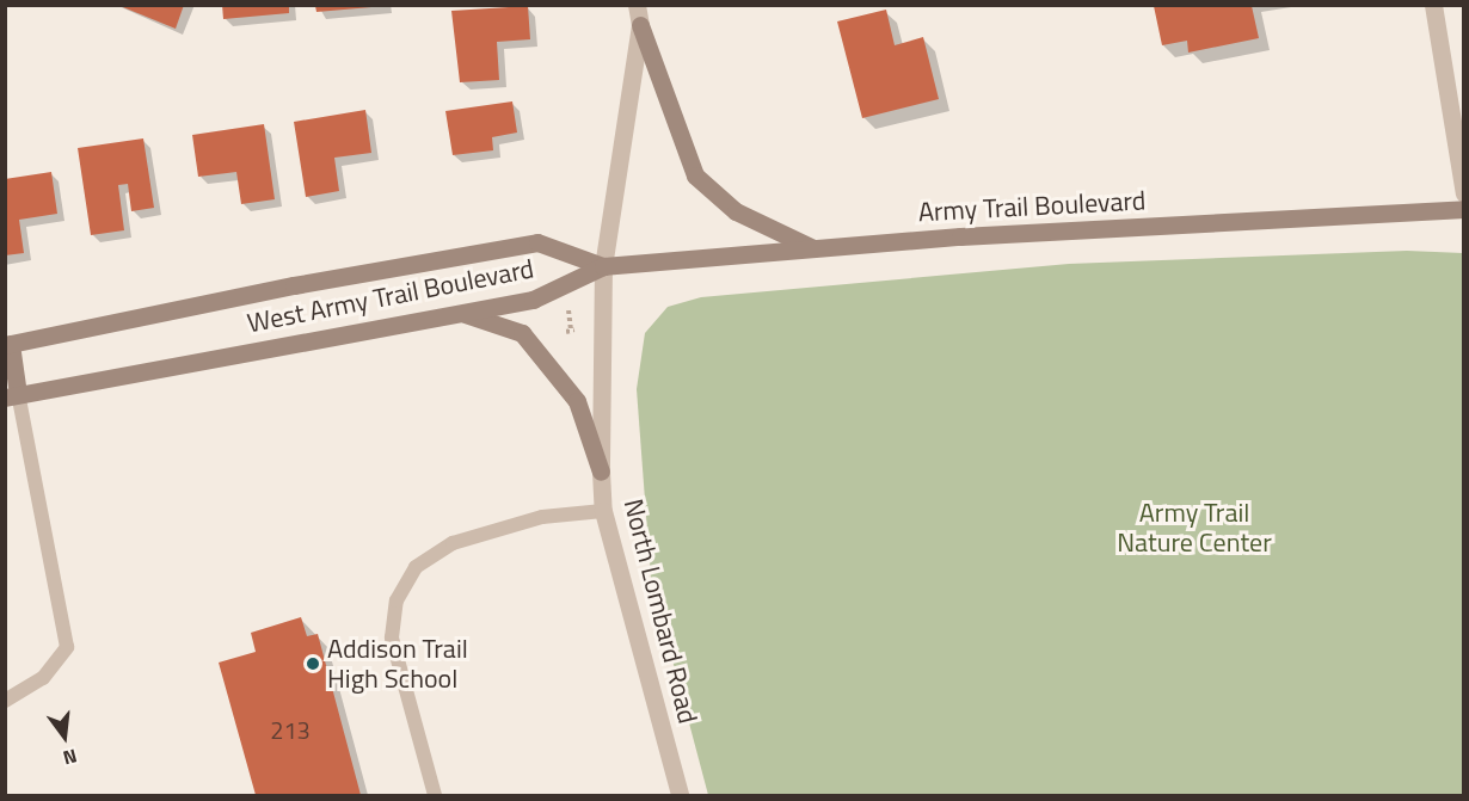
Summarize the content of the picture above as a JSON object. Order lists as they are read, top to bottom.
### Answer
{
  "streets": {
    "main road": ["Army Trail Boulevard", "West Army Trail Boulevard"],
    "street": ["North Lombard Road"]
  },
  "crossings": [
    ["Army Trail Boulevard", "West Army Trail Boulevard"],
    ["Army Trail Boulevard", "North Lombard Road"],
    ["West Army Trail Boulevard", "North Lombard Road"]
  ],
  "parks": ["Army Trail Nature Center"],
  "places": ["Addison Trail High School"],
  "house_numbers": ["213"],
  "north": "bottom"
}
